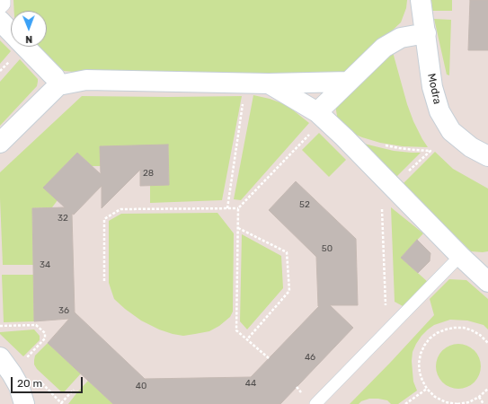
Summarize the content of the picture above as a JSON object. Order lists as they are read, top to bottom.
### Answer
{
  "streets": {
    "street": ["Modra"]
  },
  "house_numbers": [
    "28",
    "52",
    "32",
    "50",
    "34",
    "36",
    "46",
    "44",
    "40"
  ],
  "scale_bar": "20 m",
  "north": "bottom"
}
